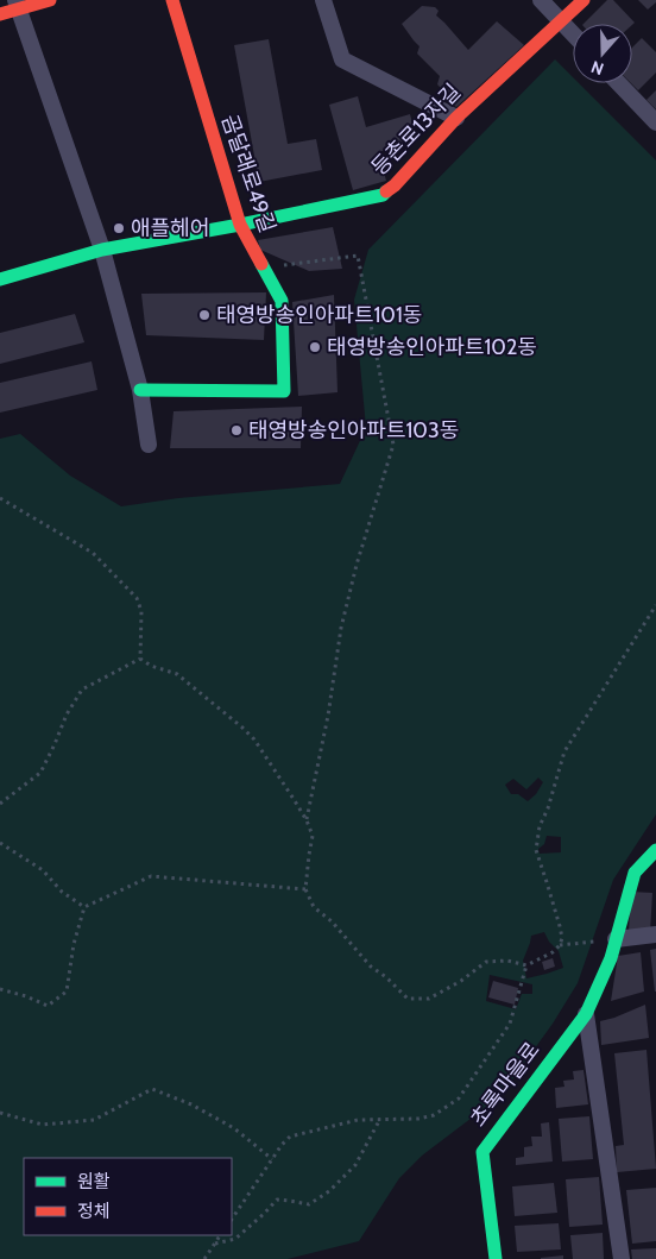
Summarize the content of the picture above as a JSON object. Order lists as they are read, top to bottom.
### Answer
{
  "streets": {
    "street": ["등촌로13자길", "곰달래로49길", "초록마을로"]
  },
  "crossings": [
    ["등촌로13자길", "곰달래로49길"]
  ],
  "places": [
    "애플헤어",
    "태영방송인아파트101동",
    "태영방송인아파트102동",
    "태영방송인아파트103동"
  ],
  "legend": ["원활", "정체"],
  "north": "bottom"
}
